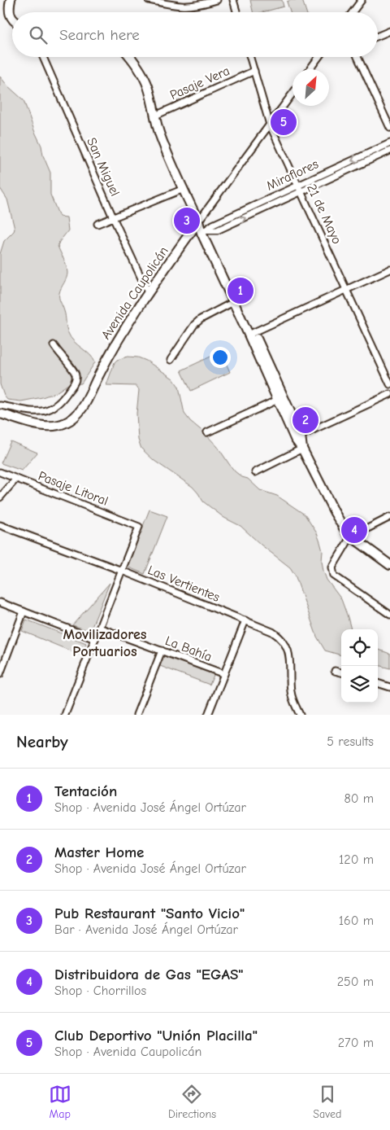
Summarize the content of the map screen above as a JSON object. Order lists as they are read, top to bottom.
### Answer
{
  "streets": {
    "main road": ["Avenida Caupolicán"],
    "street": [
      "Pasaje Vera",
      "San Miguel",
      "Miraflores",
      "21 de Mayo",
      "Pasaje Litoral",
      "Las Vertientes",
      "La Bahía"
    ]
  },
  "crossings": [
    ["Pasaje Vera", "21 de Mayo"],
    ["San Miguel", "Avenida Caupolicán"],
    ["Miraflores", "21 de Mayo"],
    ["21 de Mayo", "Avenida Caupolicán"],
    ["Pasaje Litoral", "Las Vertientes"]
  ],
  "districts": ["Movilizadores Portuarios"],
  "north": "top right",
  "page": {
    "search": "Search here",
    "pins": [
      "5",
      "3",
      "1",
      "2",
      "4"
    ],
    "heading": ["Nearby", "5 results"],
    "list": [
      {
        "mark": "1",
        "name": "Tentación",
        "note": "Shop · Avenida José Ángel Ortúzar",
        "value": "80 m"
      },
      {
        "mark": "2",
        "name": "Master Home",
        "note": "Shop · Avenida José Ángel Ortúzar",
        "value": "120 m"
      },
      {
        "mark": "3",
        "name": "Pub Restaurant \"Santo Vicio\"",
        "note": "Bar · Avenida José Ángel Ortúzar",
        "value": "160 m"
      },
      {
        "mark": "4",
        "name": "Distribuidora de Gas \"EGAS\"",
        "note": "Shop · Chorrillos",
        "value": "250 m"
      },
      {
        "mark": "5",
        "name": "Club Deportivo \"Unión Placilla\"",
        "note": "Shop · Avenida Caupolicán",
        "value": "270 m"
      }
    ],
    "nav": ["Map", "Directions", "Saved"]
  }
}
